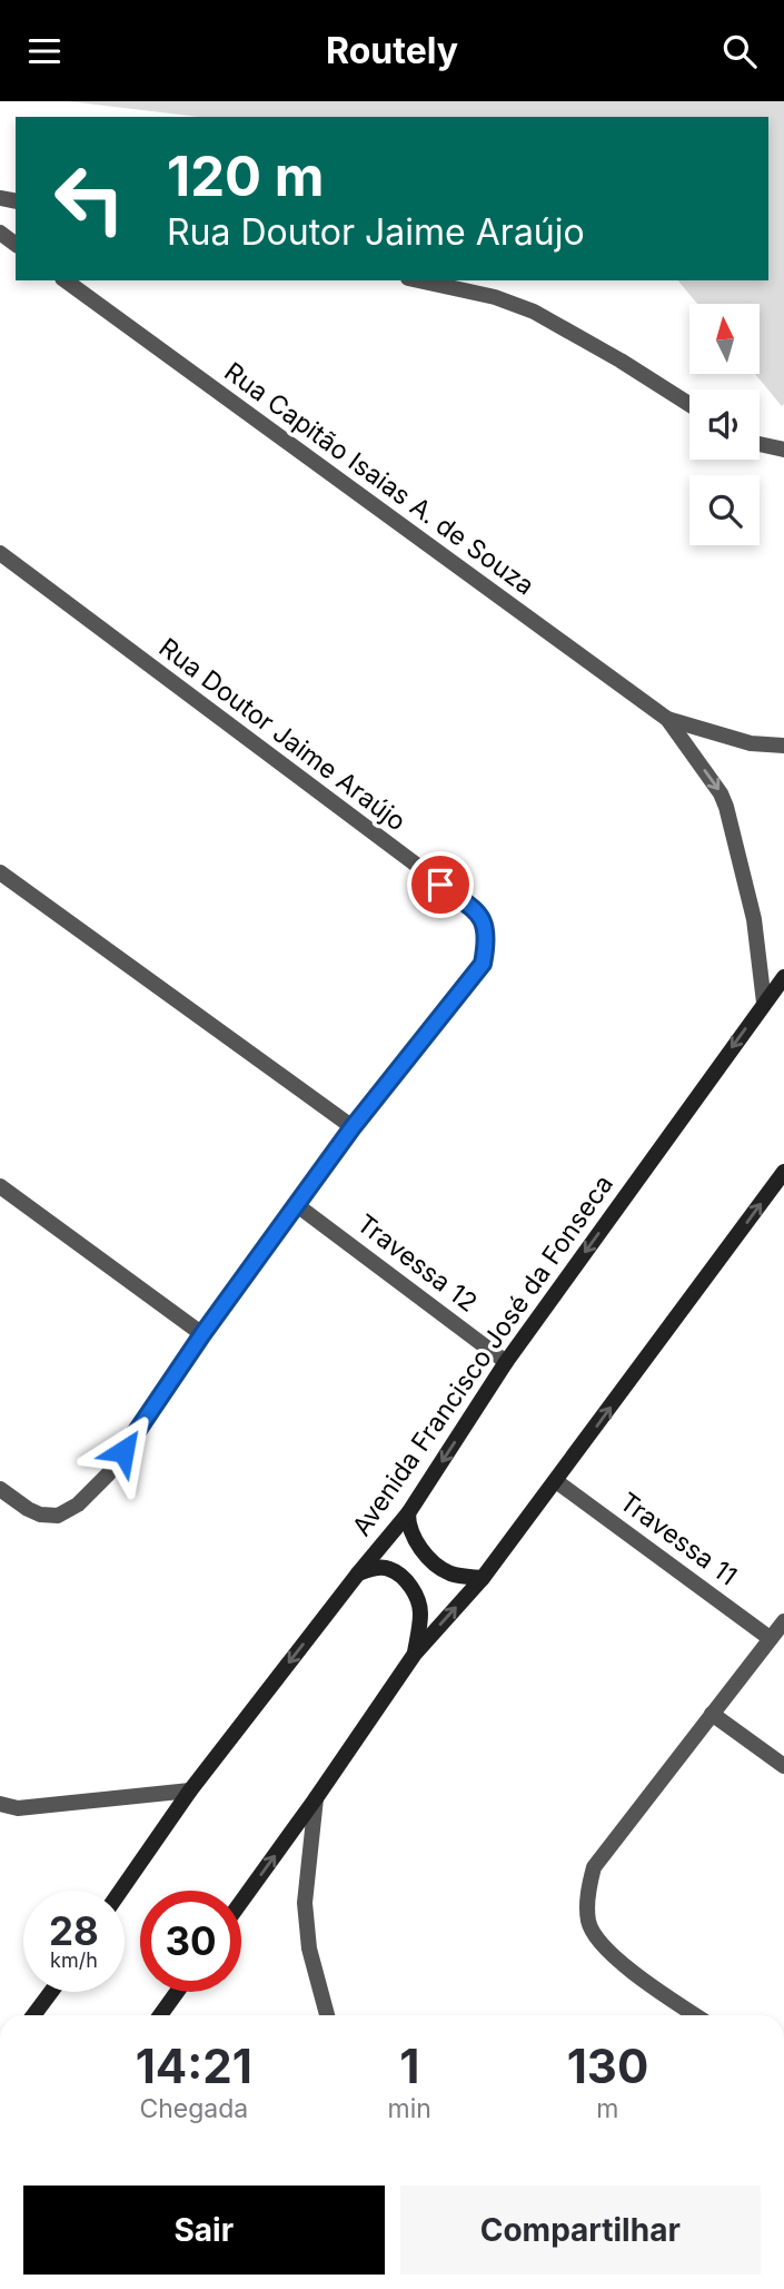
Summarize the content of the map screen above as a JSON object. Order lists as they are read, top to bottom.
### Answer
{
  "streets": {
    "main road": ["Avenida Francisco José da Fonseca"],
    "street": [
      "Rua Capitão Isaias A. de Souza",
      "Rua Doutor Jaime Araújo",
      "Travessa 12",
      "Travessa 11"
    ]
  },
  "crossings": [
    ["Rua Capitão Isaias A. de Souza", "Avenida Francisco José da Fonseca"],
    ["Rua Doutor Jaime Araújo", "Travessa 12"],
    ["Travessa 12", "Avenida Francisco José da Fonseca"]
  ],
  "north": "top",
  "page": {
    "header": "Routely",
    "turn": ["120 m", "Rua Doutor Jaime Araújo"],
    "speed": "28 km/h",
    "limit": "30",
    "eta": [
      "14:21",
      "Chegada",
      "1",
      "min",
      "130",
      "m"
    ],
    "buttons": ["Sair", "Compartilhar"]
  }
}
